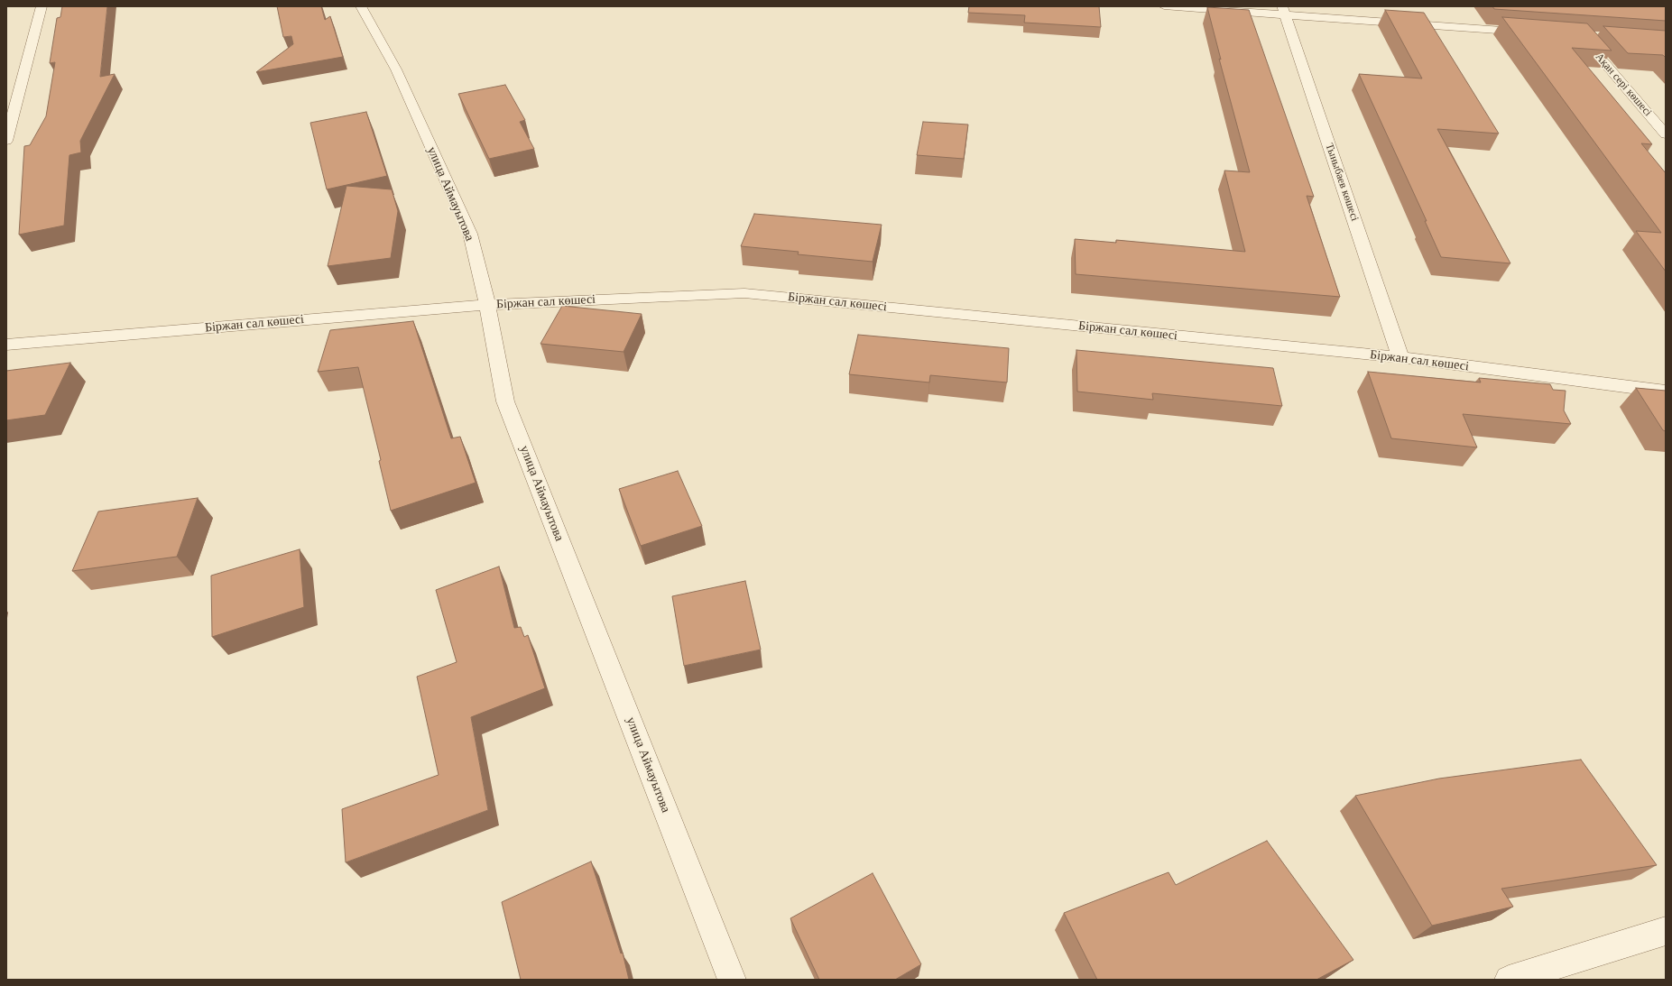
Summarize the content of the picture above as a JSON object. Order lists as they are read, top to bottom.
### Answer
{
  "streets": {
    "street": [
      "Ақан сері көшесі",
      "Тыныбаев көшесі",
      "улица Аймауытова",
      "Біржан сал көшесі"
    ]
  },
  "crossings": [
    ["Тыныбаев көшесі", "Біржан сал көшесі"],
    ["улица Аймауытова", "Біржан сал көшесі"]
  ]
}
